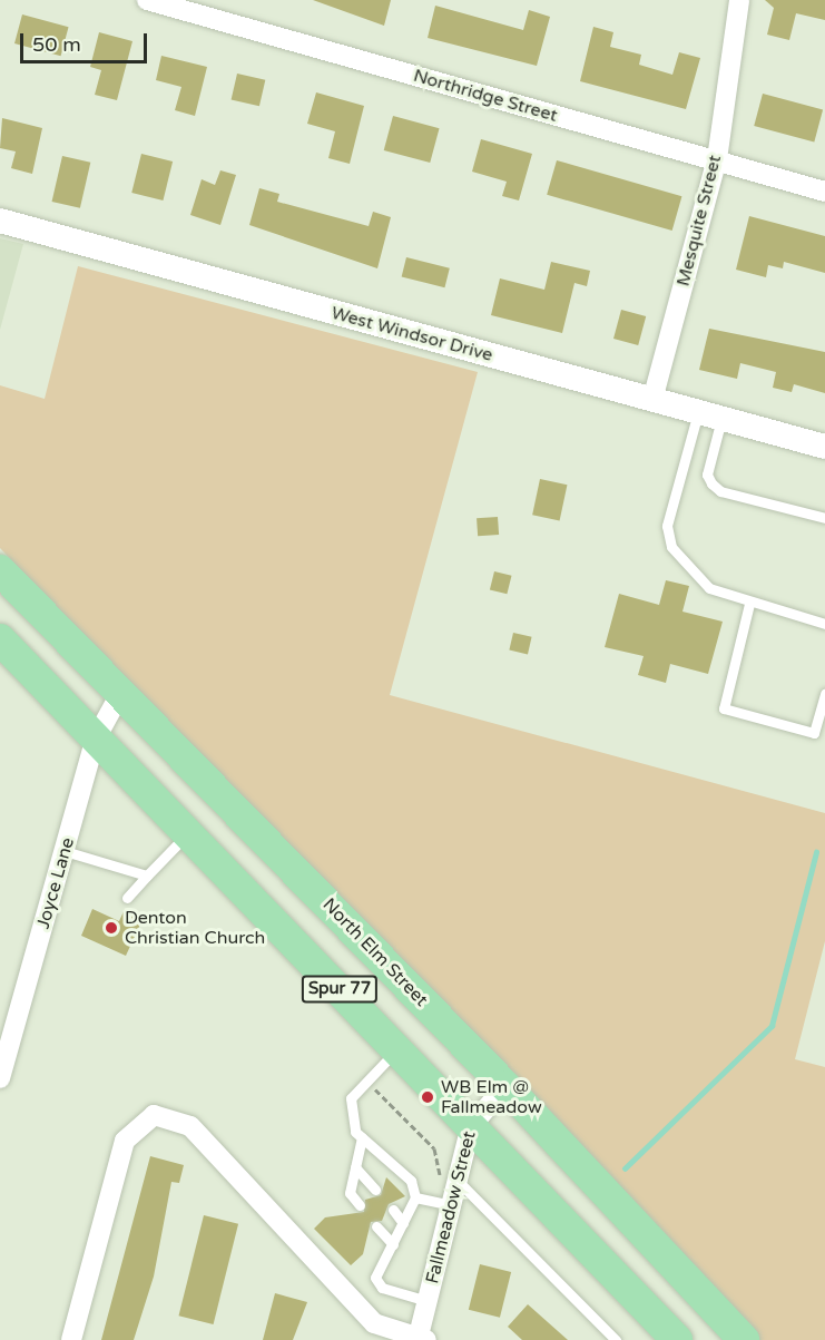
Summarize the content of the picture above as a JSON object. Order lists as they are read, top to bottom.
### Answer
{
  "streets": {
    "main road": ["North Elm Street", "Spur 77"],
    "street": [
      "Northridge Street",
      "Mesquite Street",
      "West Windsor Drive",
      "Joyce Lane",
      "Fallmeadow Street"
    ]
  },
  "crossings": [
    ["Northridge Street", "Mesquite Street"],
    ["Mesquite Street", "West Windsor Drive"],
    ["Joyce Lane", "North Elm Street"],
    ["Joyce Lane", "Spur 77"],
    ["North Elm Street", "Fallmeadow Street"],
    ["Spur 77", "Fallmeadow Street"]
  ],
  "places": ["Denton Christian Church", "WB Elm @ Fallmeadow"],
  "scale_bar": "50 m"
}
